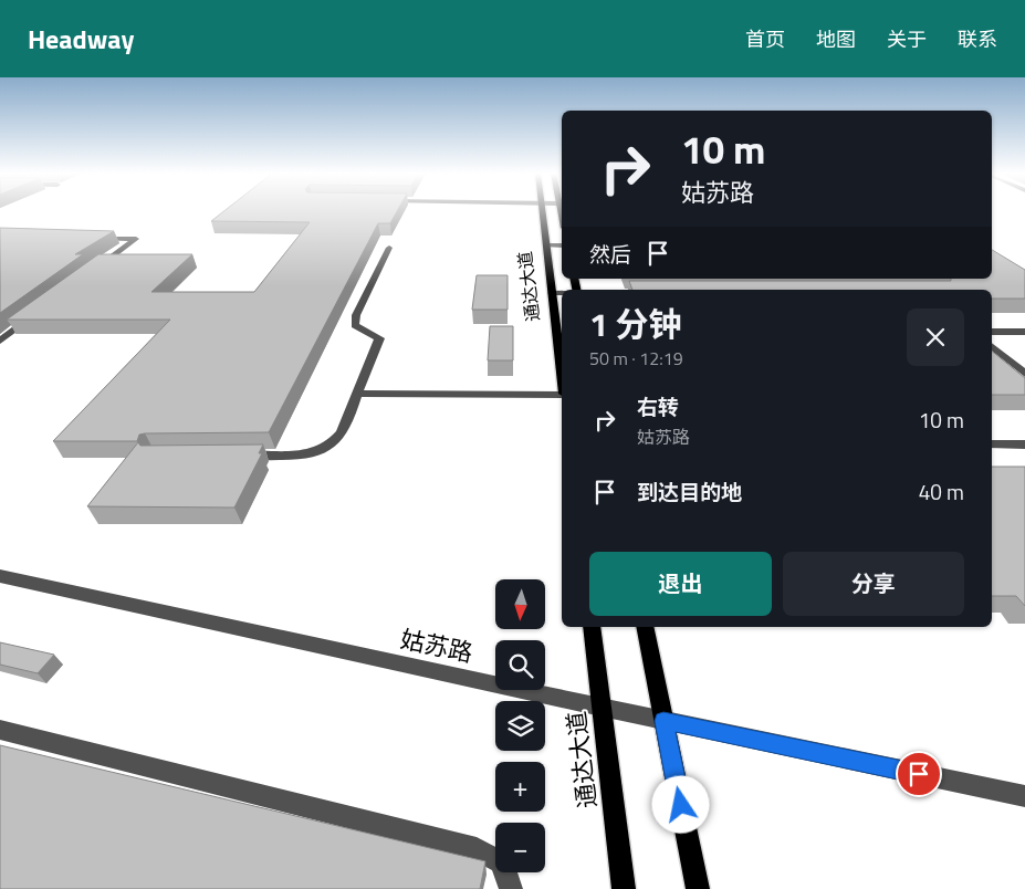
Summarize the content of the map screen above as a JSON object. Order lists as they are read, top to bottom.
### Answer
{
  "streets": {
    "main road": ["通达大道"],
    "street": ["姑苏路"]
  },
  "crossings": [
    ["通达大道", "姑苏路"]
  ],
  "north": "bottom",
  "page": {
    "header": "Headway",
    "nav": [
      "首页",
      "地图",
      "关于",
      "联系"
    ],
    "turn": ["10 m", "姑苏路"],
    "then": "然后",
    "heading": ["1 分钟", "50 m · 12:19"],
    "list": [
      {
        "name": "右转",
        "note": "姑苏路",
        "value": "10 m"
      },
      {
        "name": "到达目的地",
        "value": "40 m"
      }
    ],
    "buttons": ["退出", "分享"],
    "map_buttons": ["+", "−"]
  }
}
